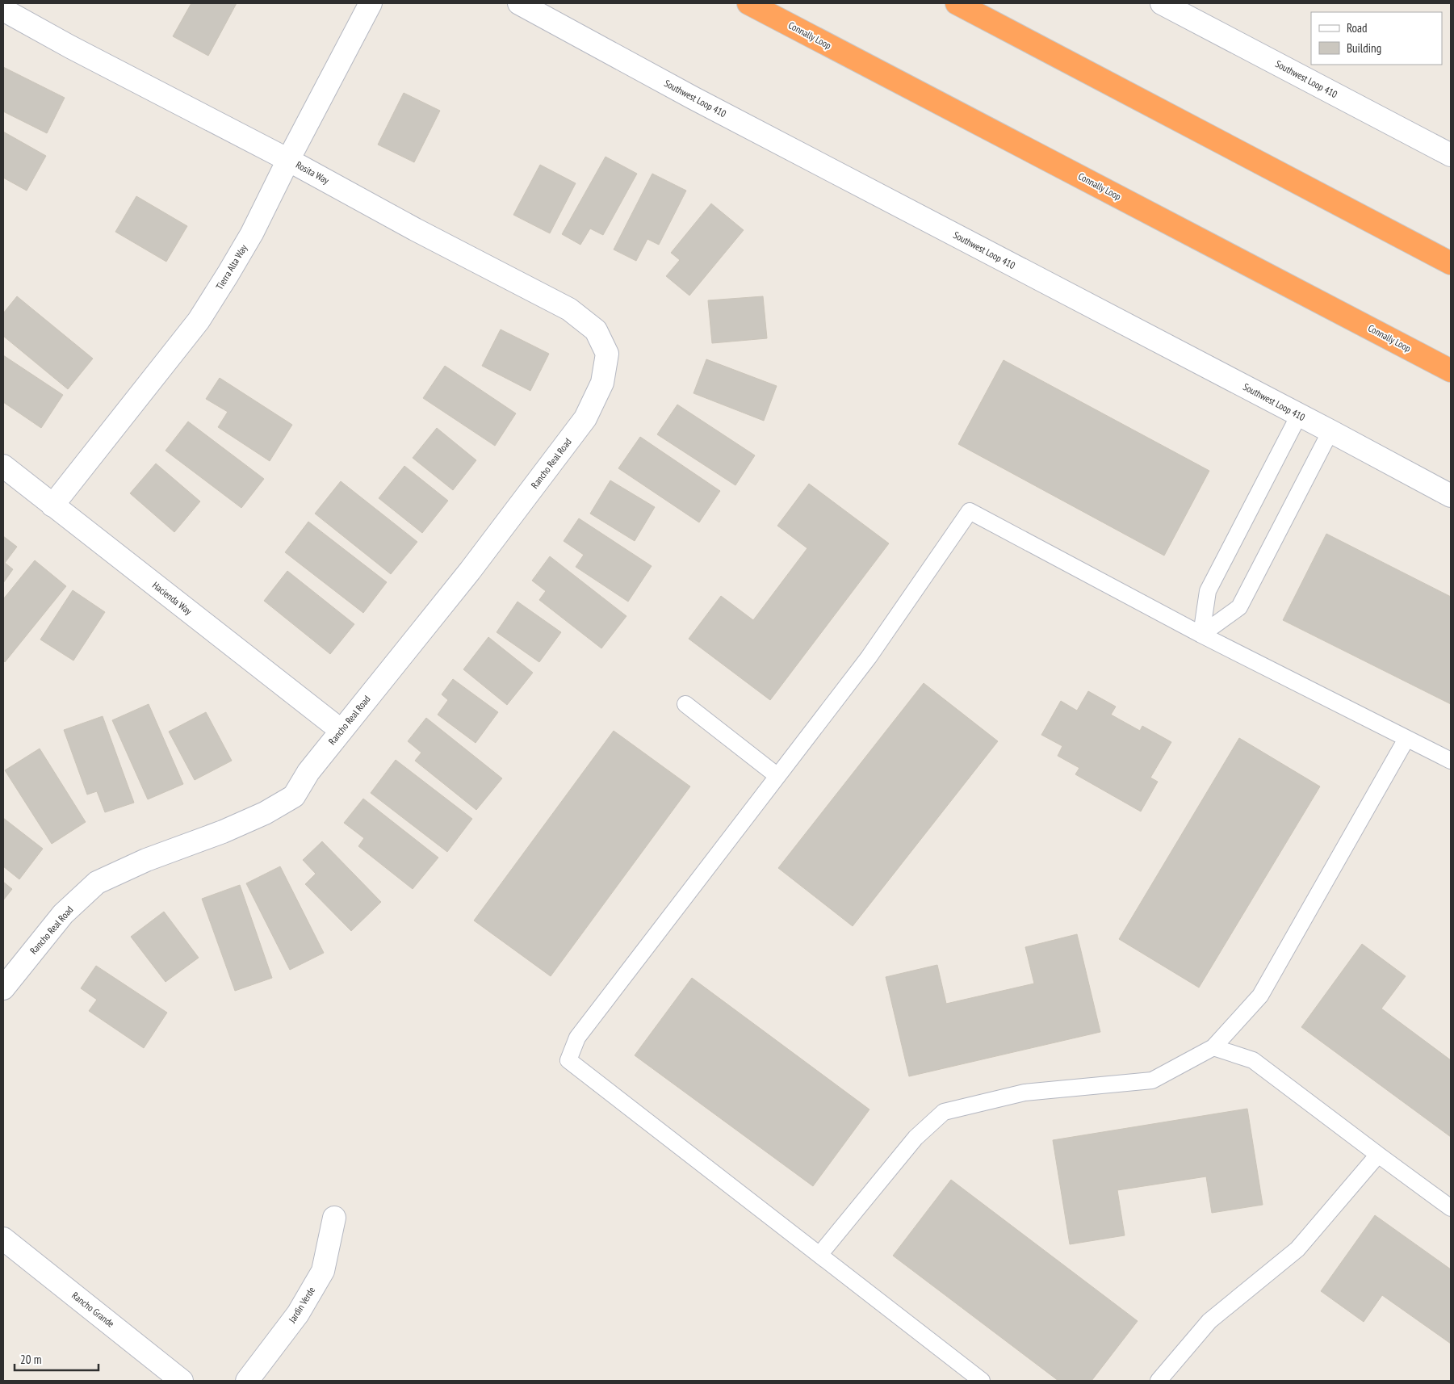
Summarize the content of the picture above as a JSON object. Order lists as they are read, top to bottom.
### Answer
{
  "streets": {
    "highway": ["Connally Loop"],
    "street": [
      "Southwest Loop 410",
      "Rosita Way",
      "Tierra Alta Way",
      "Rancho Real Road",
      "Hacienda Way",
      "Jardin Verde",
      "Rancho Grande"
    ]
  },
  "crossings": [
    ["Rosita Way", "Tierra Alta Way"],
    ["Rosita Way", "Rancho Real Road"],
    ["Tierra Alta Way", "Hacienda Way"],
    ["Rancho Real Road", "Hacienda Way"]
  ],
  "legend": ["Road", "Building"],
  "scale_bar": "20 m"
}
